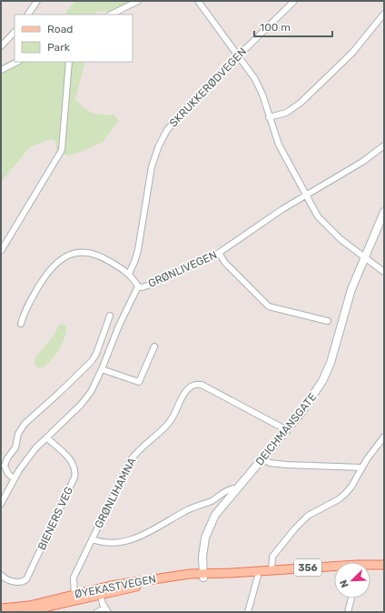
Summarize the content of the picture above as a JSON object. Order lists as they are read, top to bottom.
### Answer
{
  "streets": {
    "main road": ["356", "ØYEKASTVEGEN"],
    "street": [
      "SKRUKKERØDVEGEN",
      "GRØNLIVEGEN",
      "DEICHMANSGATE",
      "GRØNLIHAMNA",
      "BIENERS VEG"
    ]
  },
  "crossings": [
    ["GRØNLIVEGEN", "BIENERS VEG"],
    ["DEICHMANSGATE", "GRØNLIHAMNA"],
    ["DEICHMANSGATE", "ØYEKASTVEGEN"],
    ["GRØNLIHAMNA", "ØYEKASTVEGEN"]
  ],
  "legend": ["Road", "Park"],
  "scale_bar": "100 m",
  "north": "bottom left"
}
